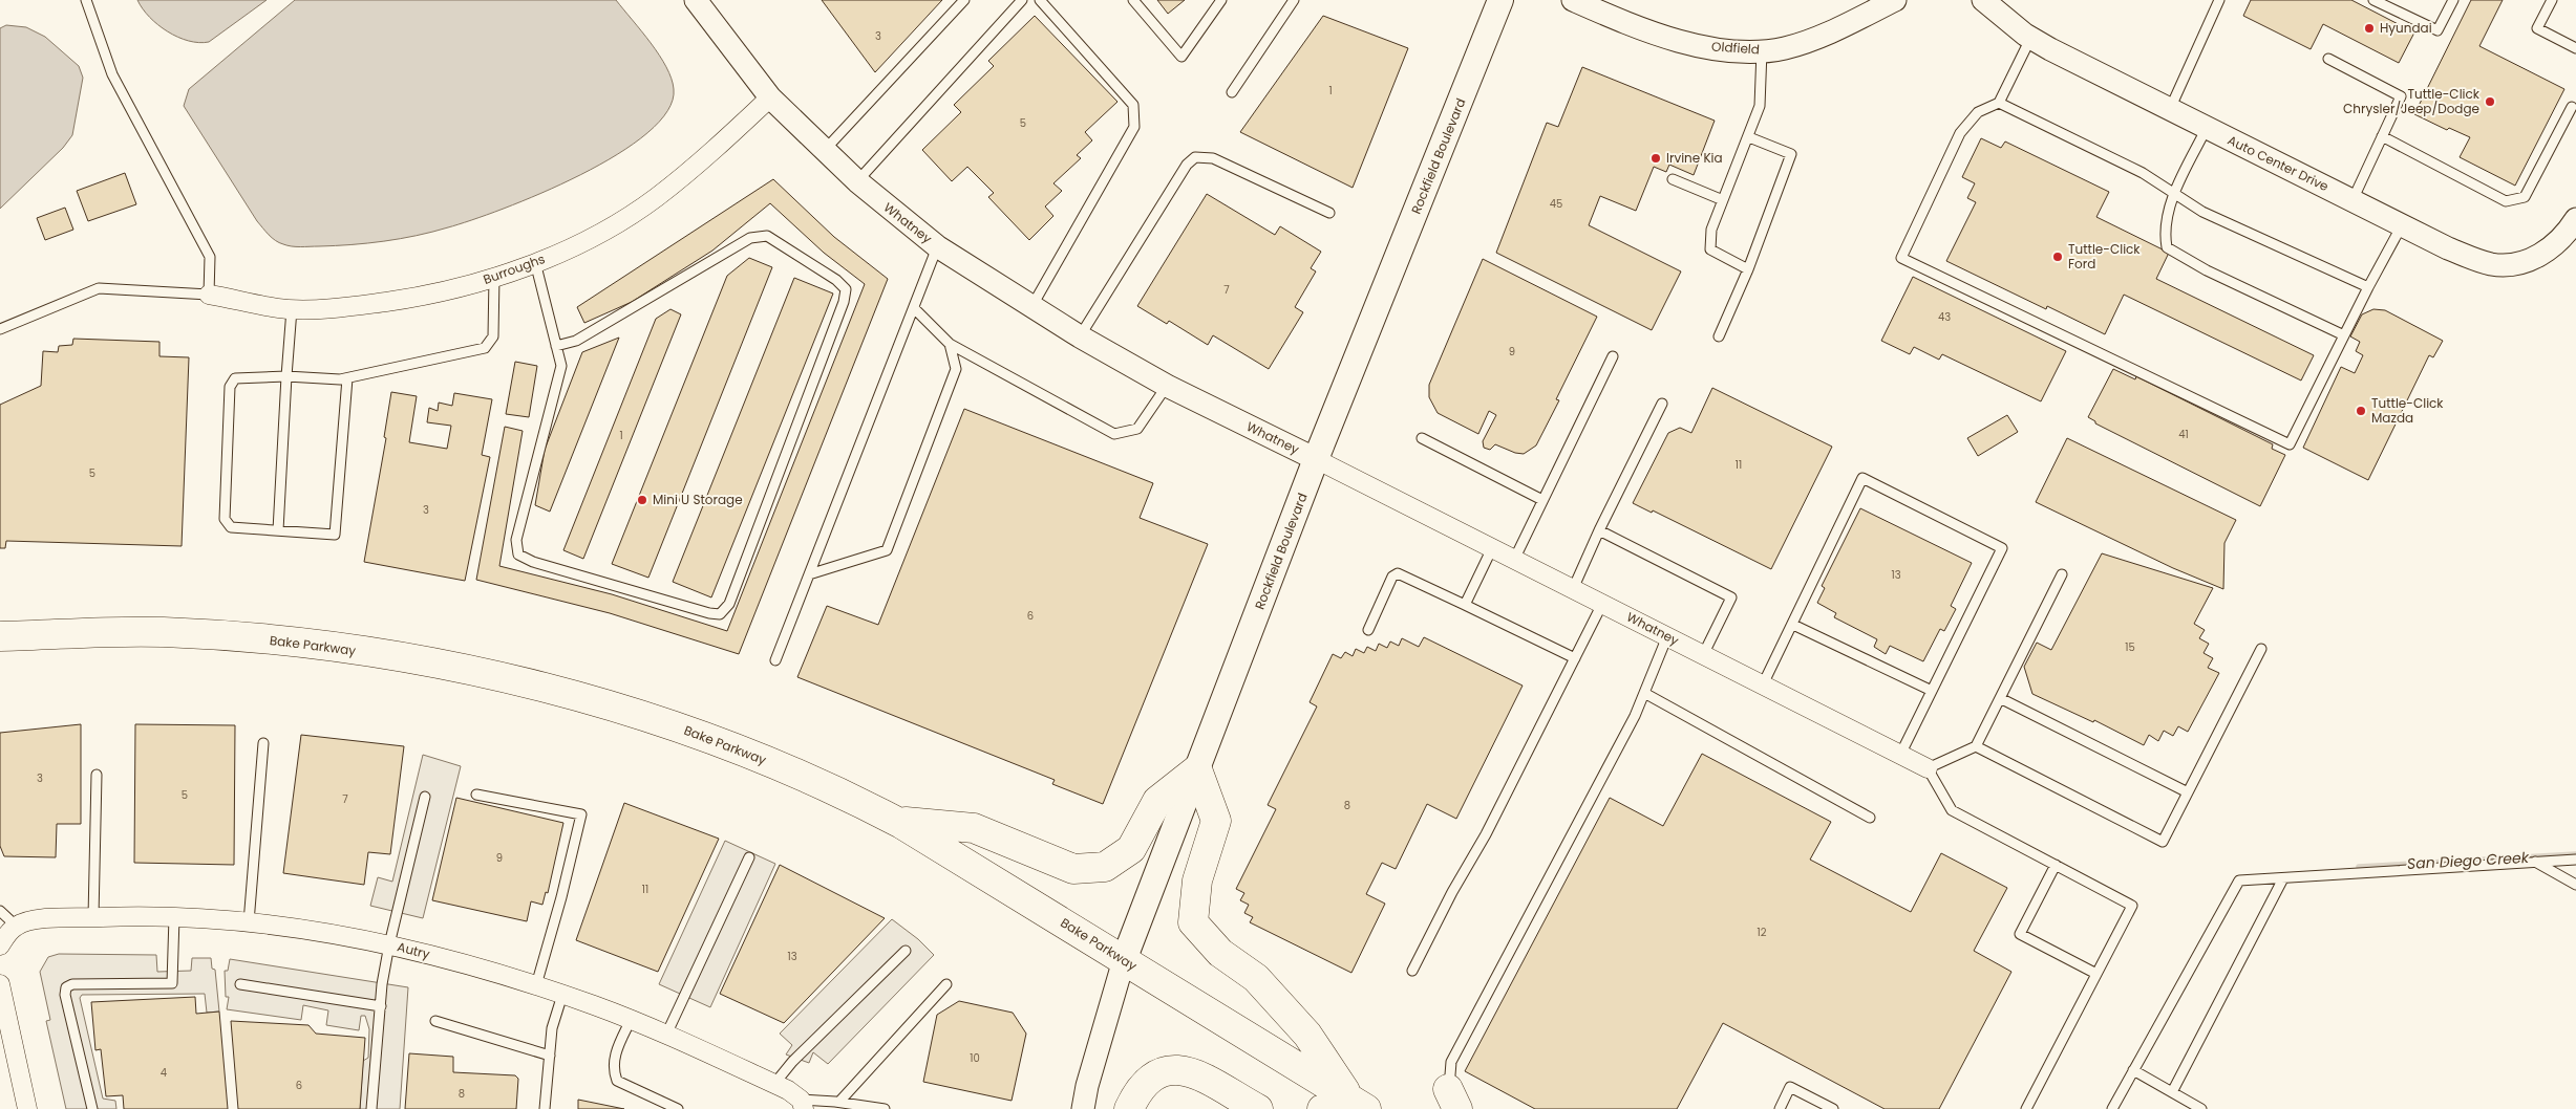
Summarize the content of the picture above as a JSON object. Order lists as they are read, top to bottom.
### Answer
{
  "streets": {
    "main road": ["Rockfield Boulevard", "Bake Parkway"],
    "street": [
      "Oldfield",
      "Auto Center Drive",
      "Whatney",
      "Burroughs",
      "Autry"
    ]
  },
  "crossings": [
    ["Rockfield Boulevard", "Whatney"],
    ["Rockfield Boulevard", "Bake Parkway"],
    ["Whatney", "Burroughs"]
  ],
  "water": ["San Diego Creek"],
  "places": [
    "Hyundai",
    "Tuttle-Click Chrysler/Jeep/Dodge",
    "Irvine Kia",
    "Tuttle-Click Ford",
    "Tuttle-Click Mazda",
    "Mini U Storage"
  ],
  "house_numbers": [
    "3",
    "1",
    "5",
    "45",
    "7",
    "43",
    "9",
    "41",
    "1",
    "11",
    "5",
    "3",
    "13",
    "6",
    "15",
    "3",
    "5",
    "7",
    "8",
    "9",
    "11",
    "12",
    "13",
    "10",
    "4",
    "6",
    "8"
  ]
}
